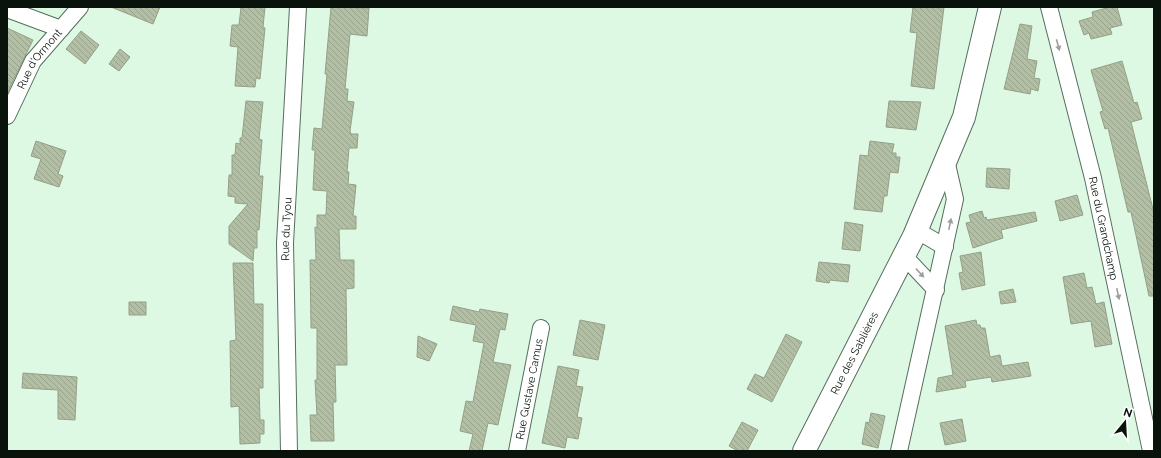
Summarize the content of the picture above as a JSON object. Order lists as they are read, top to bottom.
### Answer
{
  "streets": {
    "main road": ["Rue des Sablières"],
    "street": [
      "Rue d'Ormont",
      "Rue du Grandchamp",
      "Rue du Tyou",
      "Rue Gustave Camus"
    ]
  },
  "one_way": ["Rue du Grandchamp"],
  "north": "top"
}
